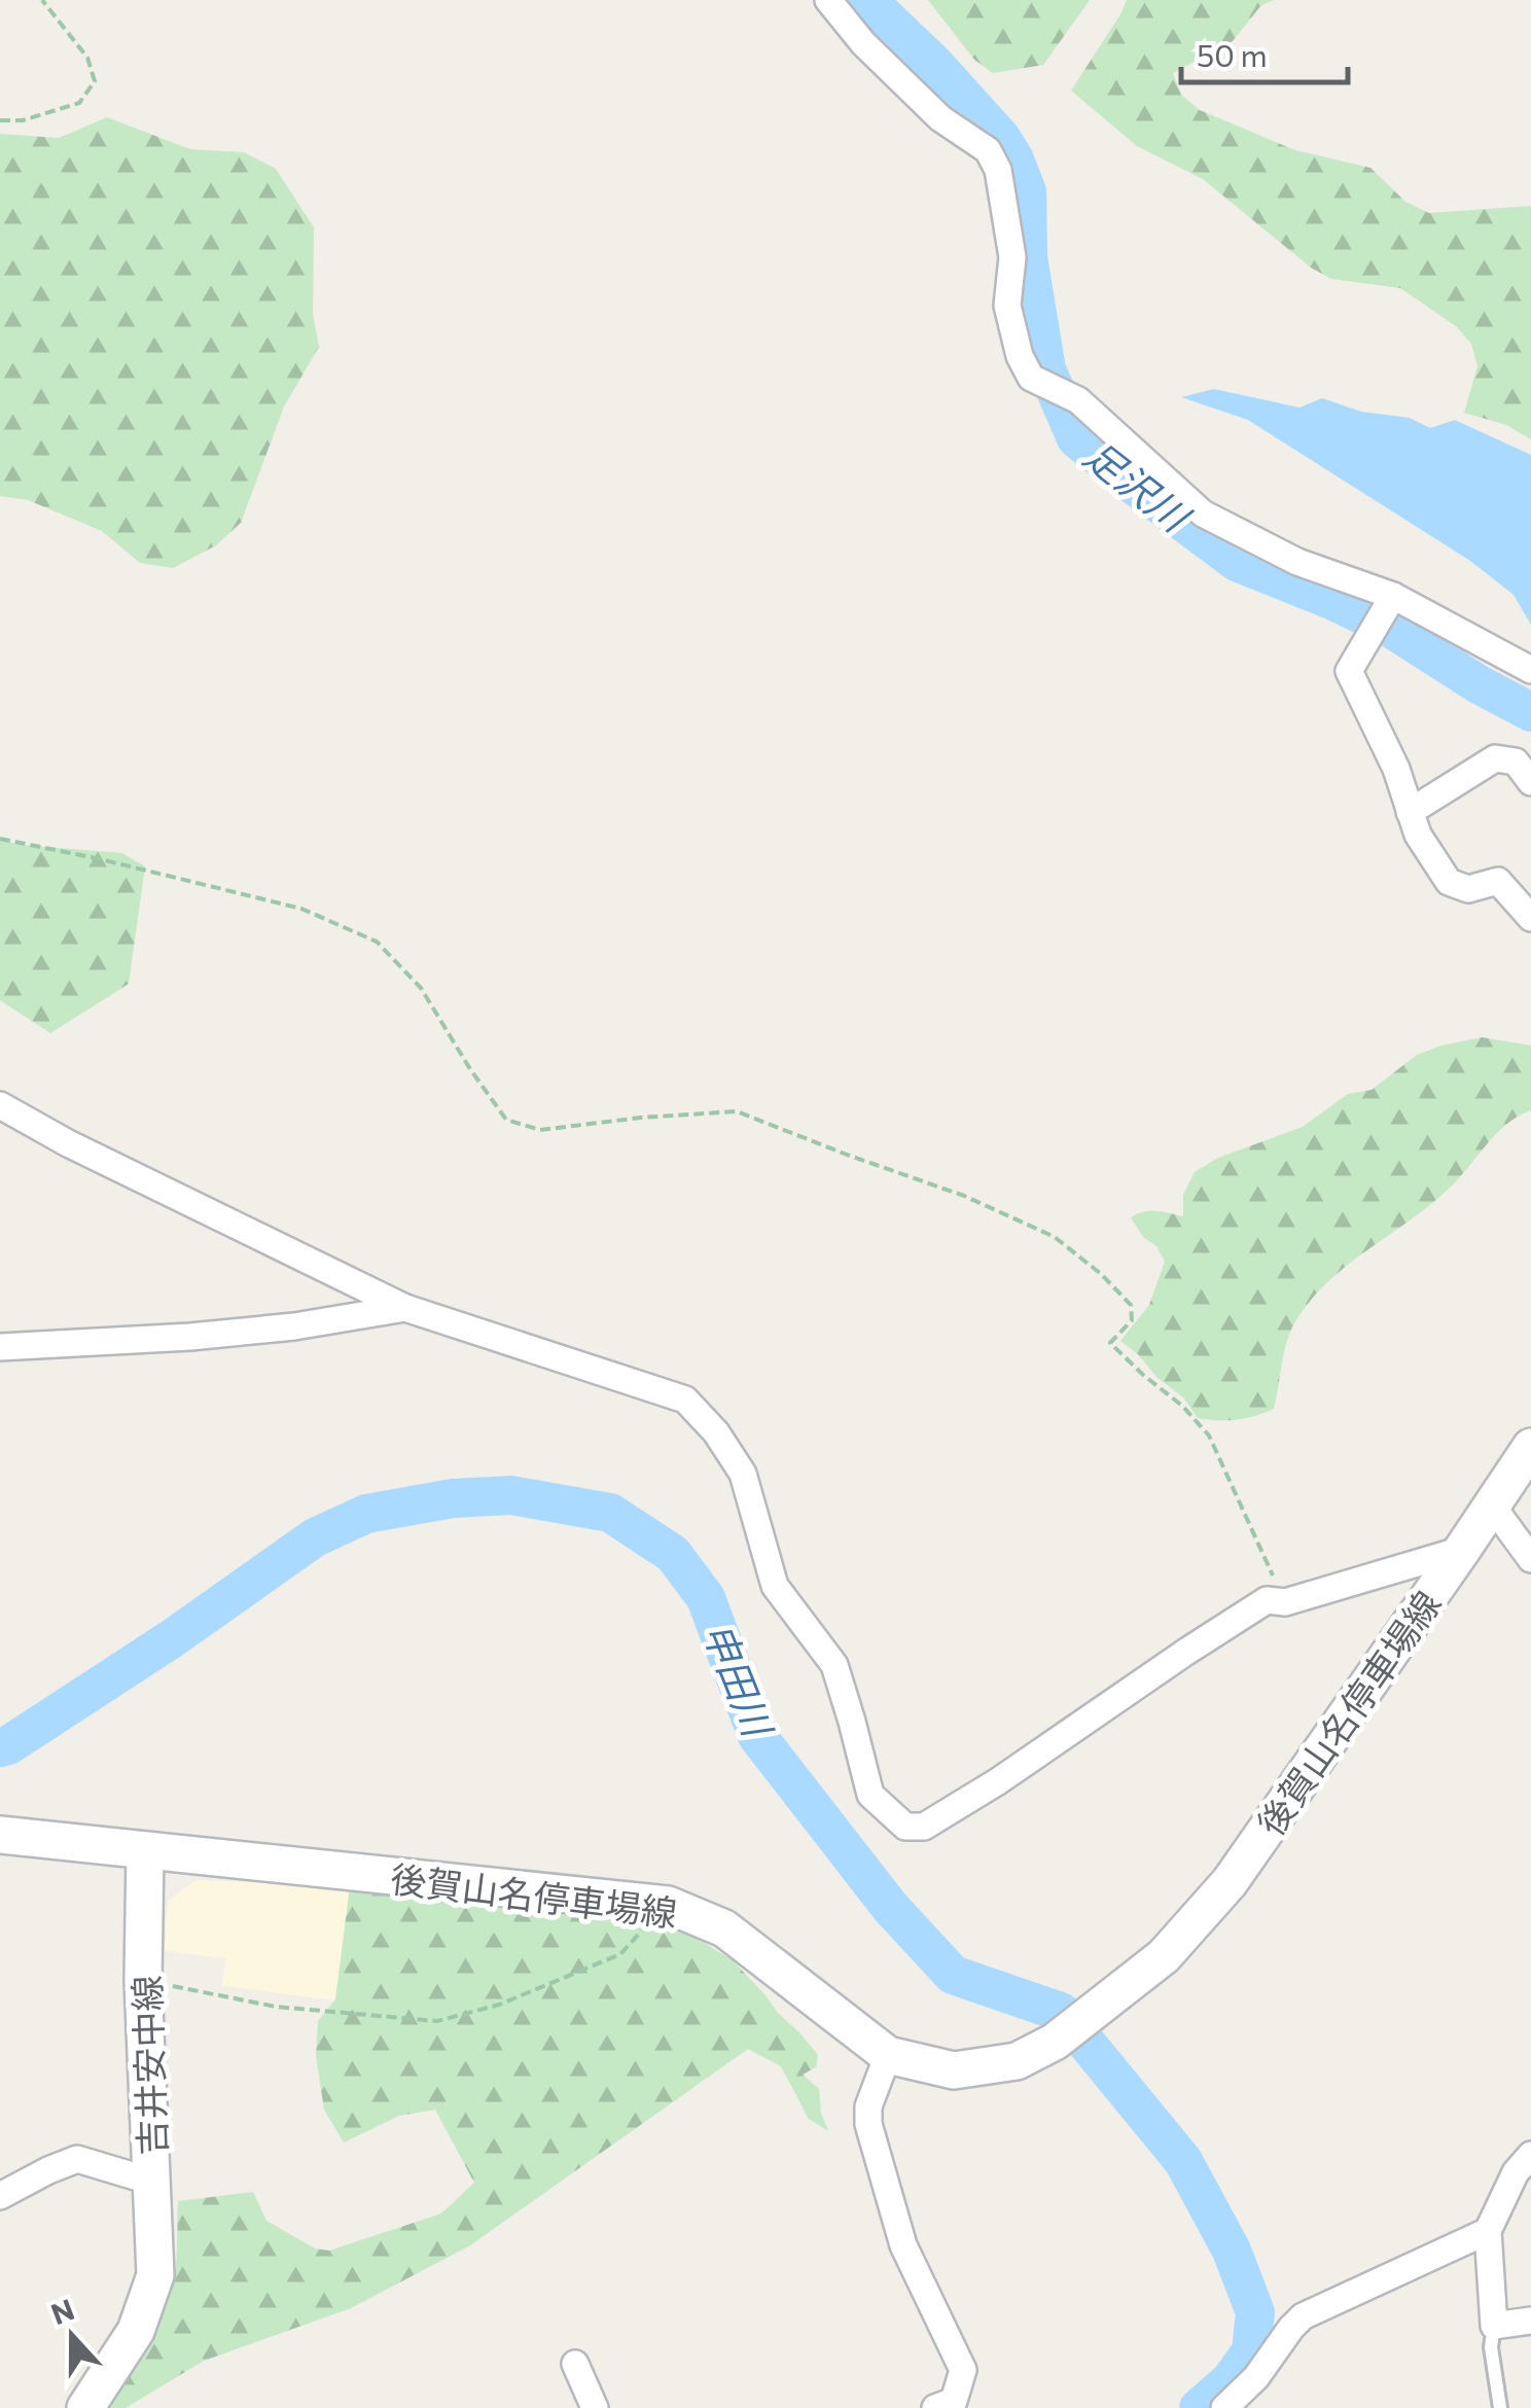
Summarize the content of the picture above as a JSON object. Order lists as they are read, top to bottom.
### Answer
{
  "streets": {
    "main road": ["後賀山名停車場線", "吉井安中線"]
  },
  "crossings": [
    ["後賀山名停車場線", "吉井安中線"]
  ],
  "water": ["足沢川", "申田川"],
  "scale_bar": "50 m",
  "north": "top"
}
